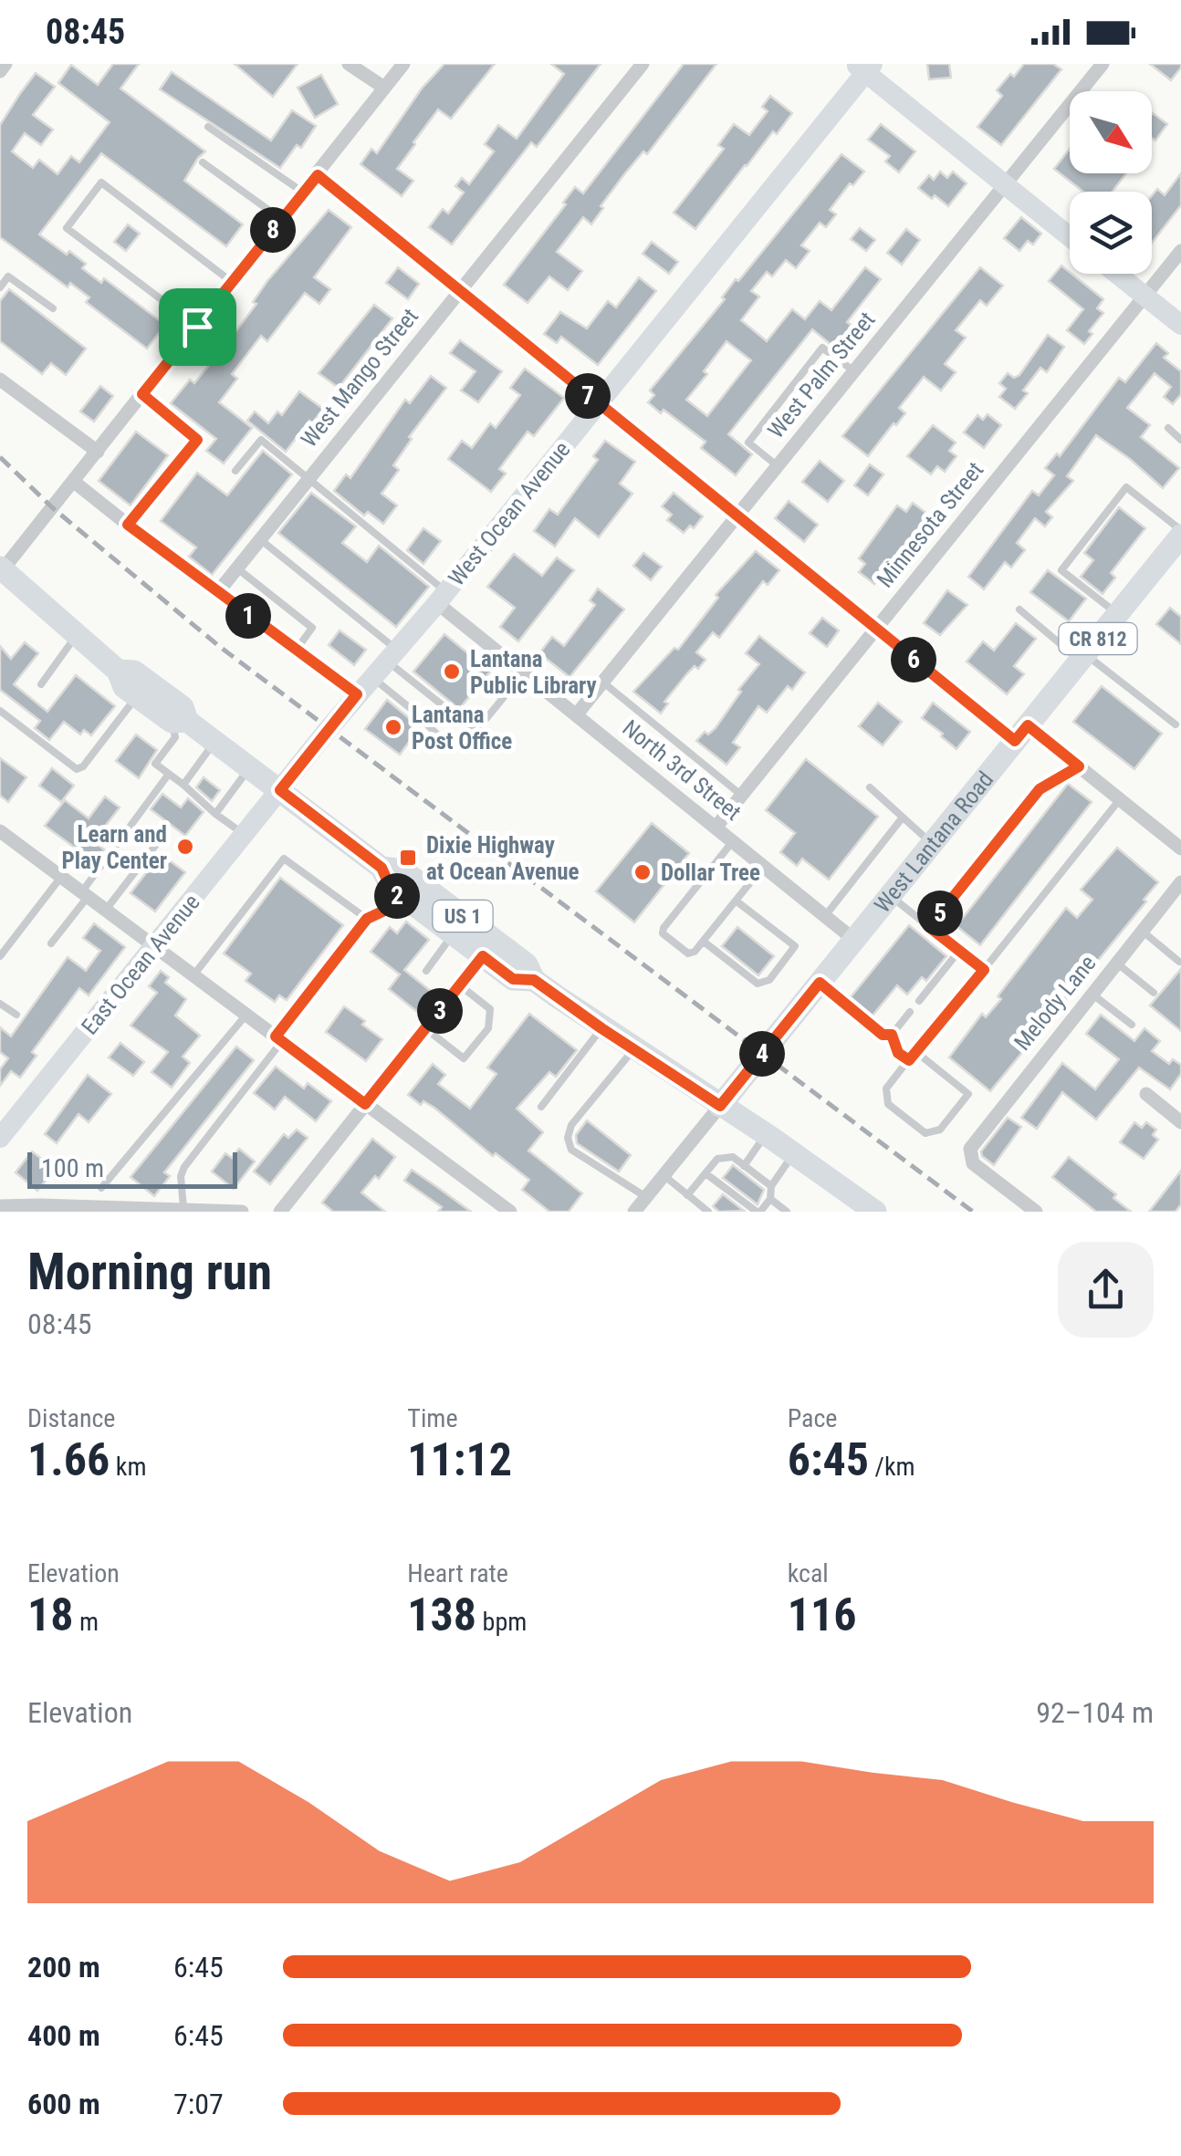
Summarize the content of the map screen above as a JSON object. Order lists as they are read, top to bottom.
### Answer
{
  "streets": {
    "main road": ["CR 812", "West Lantana Road", "US 1"],
    "street": [
      "West Palm Street",
      "West Mango Street",
      "West Ocean Avenue",
      "Minnesota Street",
      "North 3rd Street",
      "East Ocean Avenue",
      "Melody Lane"
    ]
  },
  "crossings": [
    ["West Palm Street", "North 3rd Street"],
    ["West Ocean Avenue", "North 3rd Street"],
    ["West Ocean Avenue", "US 1"],
    ["West Ocean Avenue", "East Ocean Avenue"],
    ["Minnesota Street", "North 3rd Street"],
    ["North 3rd Street", "West Lantana Road"],
    ["West Lantana Road", "US 1"],
    ["US 1", "East Ocean Avenue"]
  ],
  "places": {
    "other": [
      "Lantana Public Library",
      "Lantana Post Office",
      "Learn and Play Center",
      "Dollar Tree"
    ],
    "transit": ["Dixie Highway at Ocean Avenue"]
  },
  "scale_bar": "100 m",
  "north": "bottom right",
  "page": {
    "status": "08:45",
    "pins": [
      "8",
      "7",
      "1",
      "6",
      "2",
      "5",
      "3",
      "4"
    ],
    "scale": "100 m",
    "heading": ["Morning run", "08:45"],
    "stats": [
      ["Distance", "1.66 km"],
      ["Time", "11:12"],
      ["Pace", "6:45 /km"],
      ["Elevation", "18 m"],
      ["Heart rate", "138 bpm"],
      ["kcal", "116"]
    ],
    "chart": ["Elevation", "92–104 m"],
    "list": [
      {
        "name": "200 m",
        "note": "6:45"
      },
      {
        "name": "400 m",
        "note": "6:45"
      },
      {
        "name": "600 m",
        "note": "7:07"
      }
    ]
  }
}
